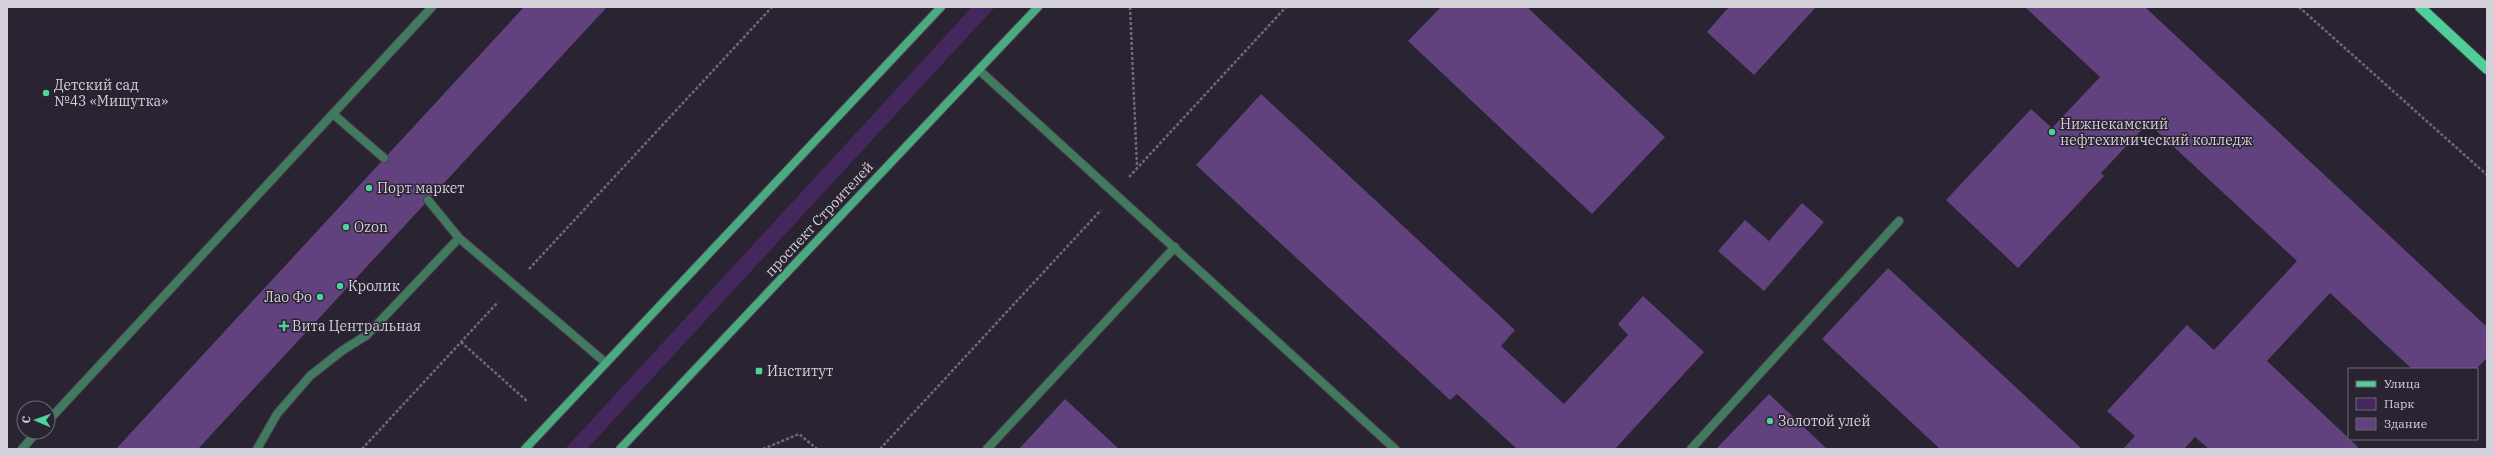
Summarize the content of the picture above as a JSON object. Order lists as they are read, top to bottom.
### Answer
{
  "streets": {
    "main road": ["проспект Строителей"]
  },
  "places": {
    "other": [
      "Детский сад №43 «Мишутка»",
      "Нижнекамский нефтехимический колледж",
      "Порт маркет",
      "Ozon",
      "Кролик",
      "Лао Фо",
      "Золотой улей"
    ],
    "health": ["Вита Центральная"],
    "transit": ["Институт"]
  },
  "legend": ["Улица", "Парк", "Здание"],
  "north": "left"
}
